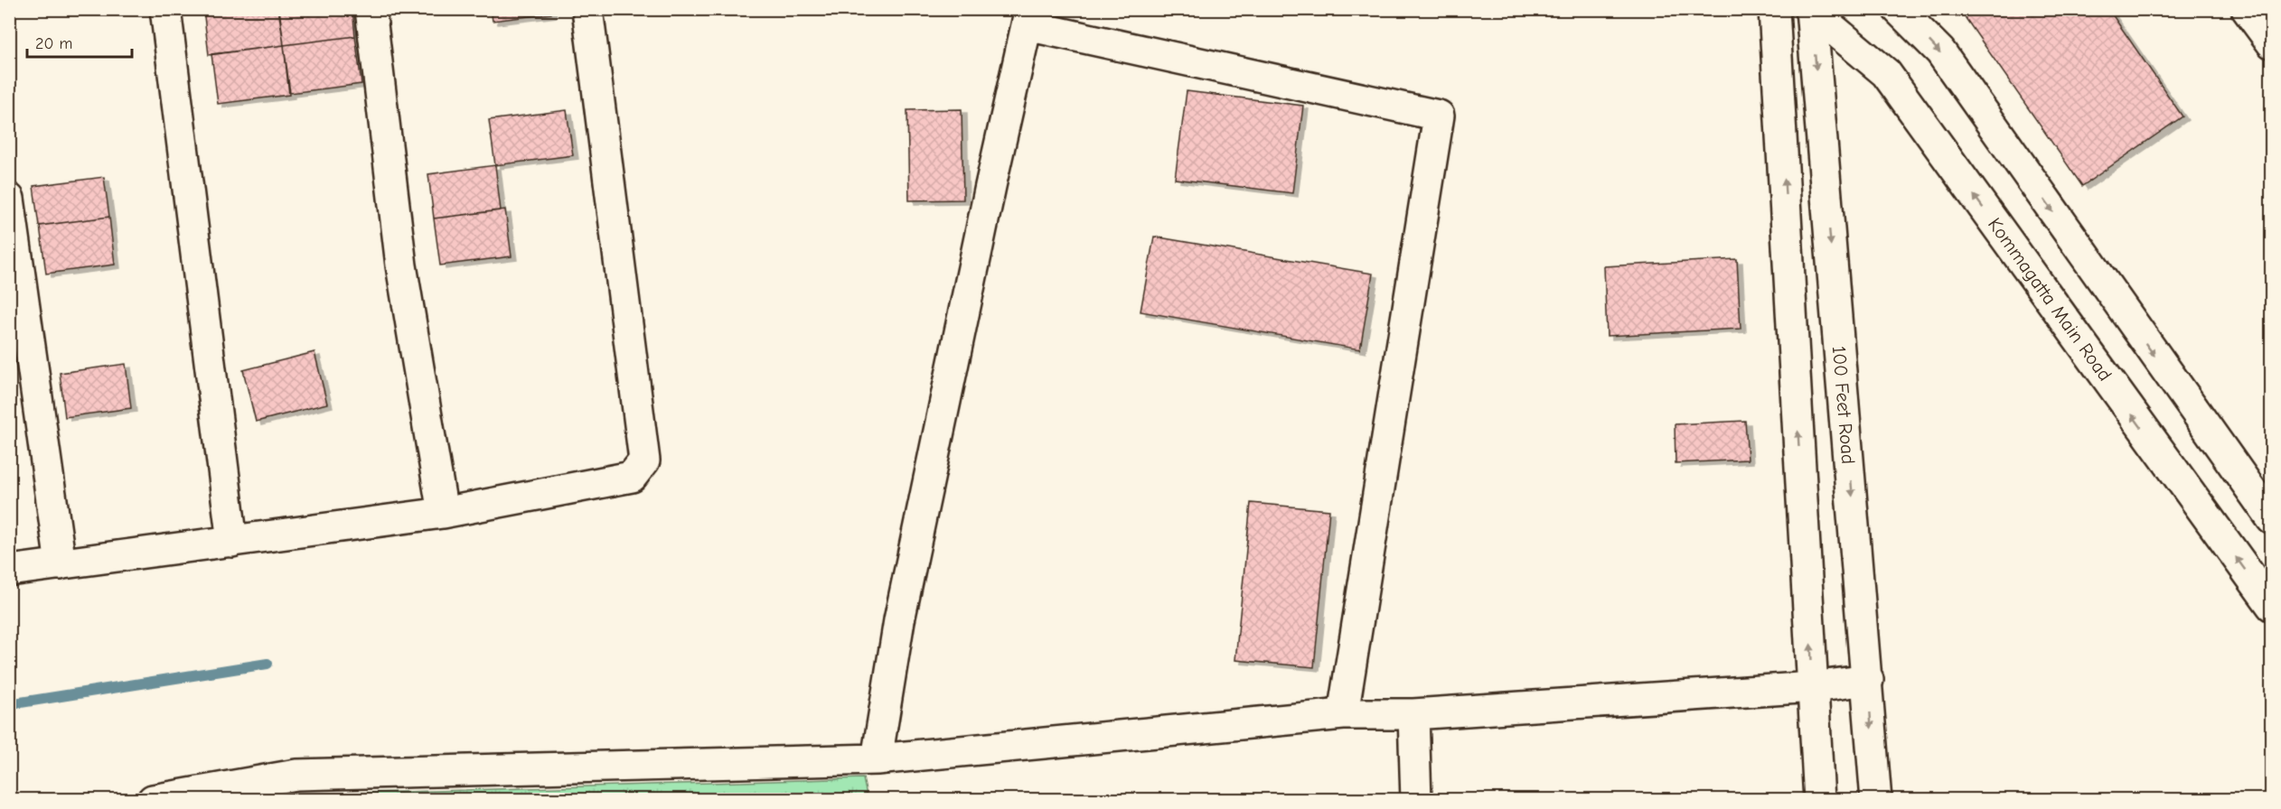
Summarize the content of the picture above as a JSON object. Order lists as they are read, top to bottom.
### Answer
{
  "streets": {
    "street": ["Kommagatta Main Road", "100 Feet Road"]
  },
  "crossings": [
    ["Kommagatta Main Road", "100 Feet Road"]
  ],
  "scale_bar": "20 m"
}
